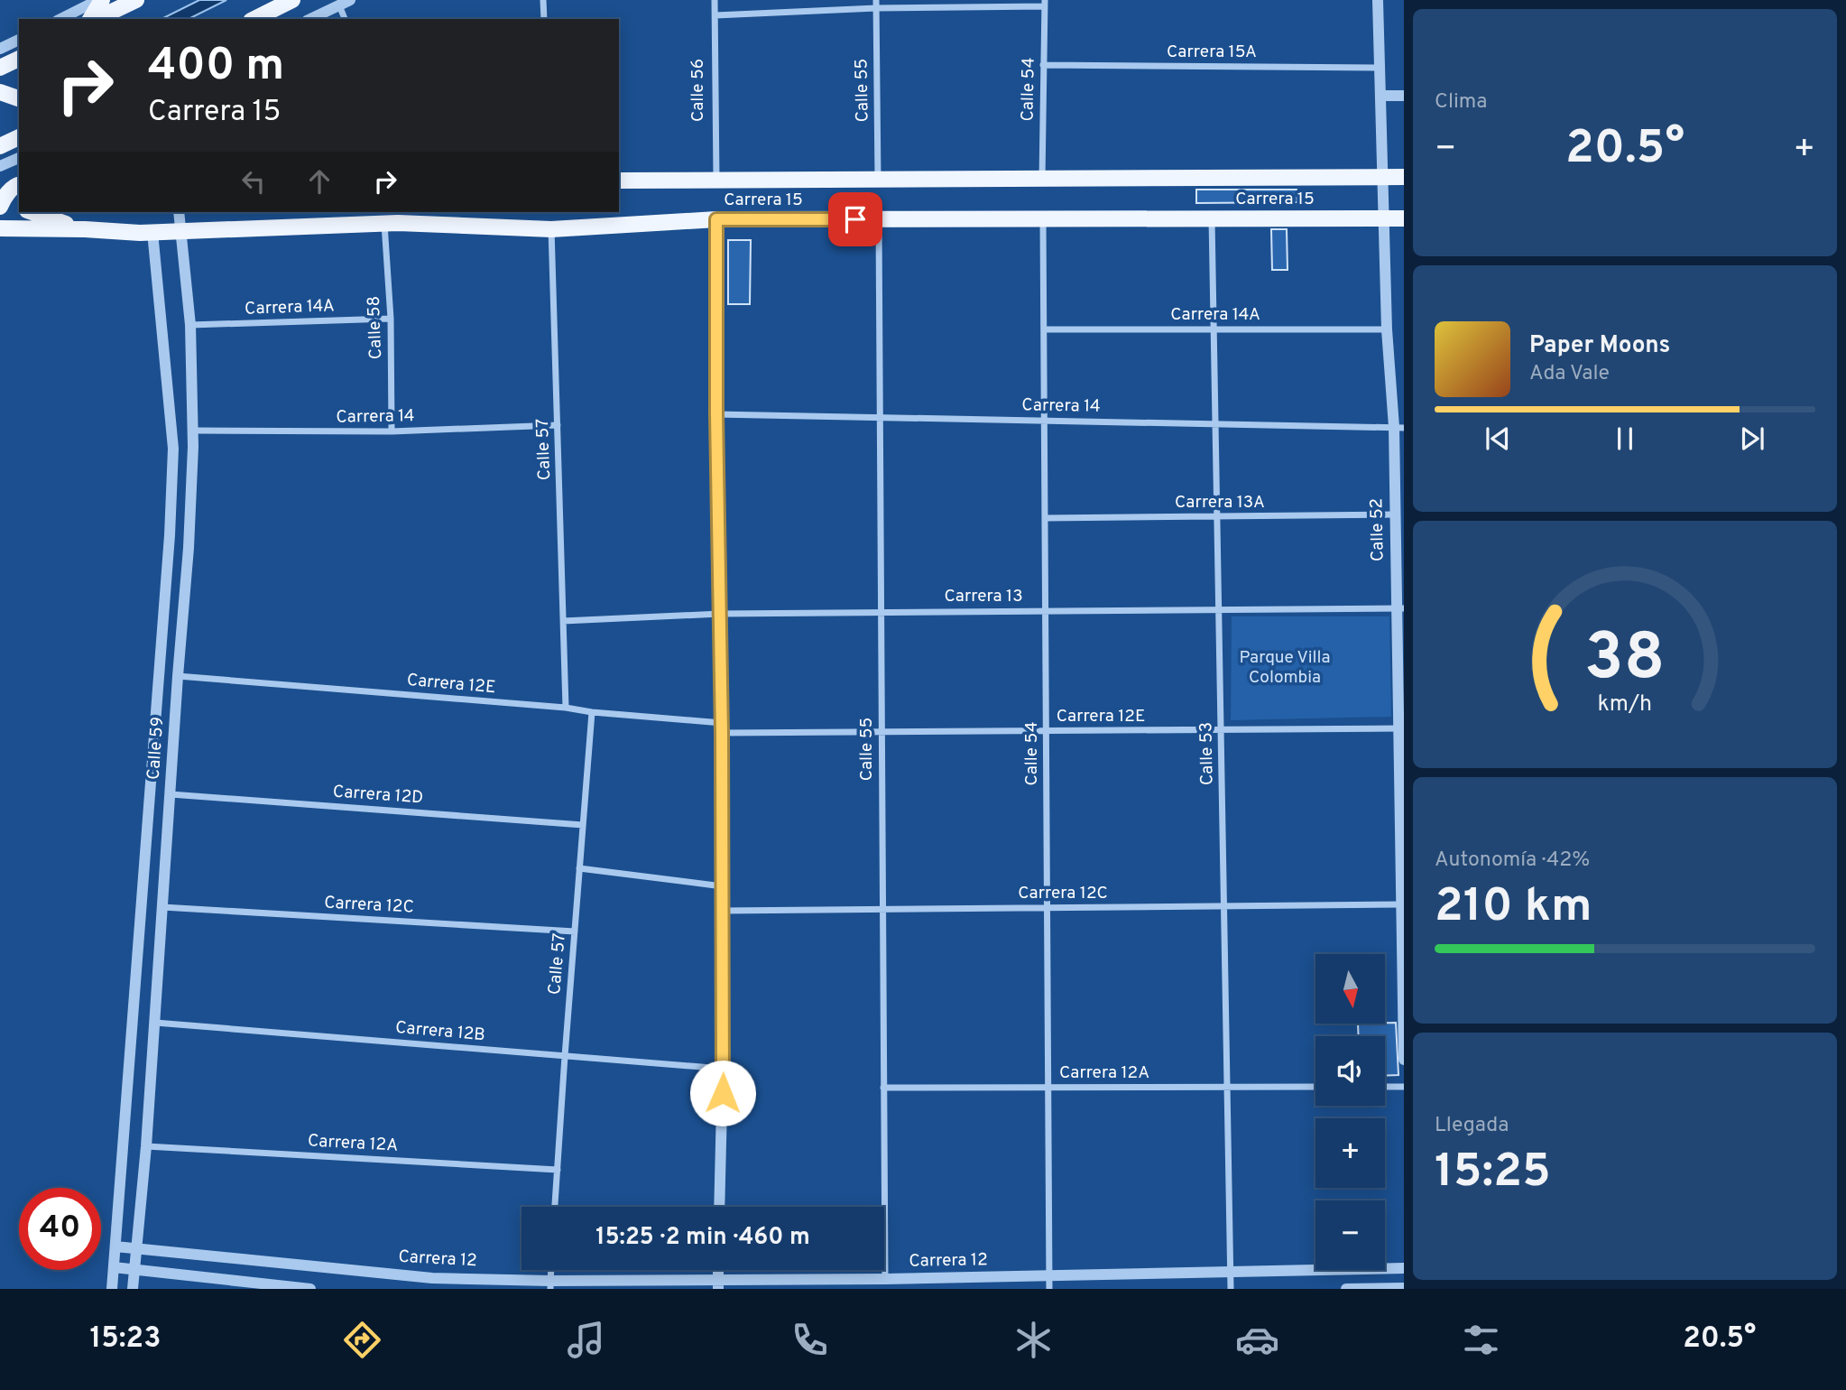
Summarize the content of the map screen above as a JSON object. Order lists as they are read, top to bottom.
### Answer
{
  "streets": {
    "main road": ["Carrera 15"],
    "street": [
      "Carrera 15A",
      "Calle 54",
      "Calle 56",
      "Calle 55",
      "Carrera 14A",
      "Calle 58",
      "Carrera 14",
      "Calle 57",
      "Carrera 13A",
      "Calle 52",
      "Carrera 13",
      "Carrera 12E",
      "Calle 59",
      "Calle 53",
      "Carrera 12D",
      "Carrera 12C",
      "Carrera 12B",
      "Carrera 12A",
      "Carrera 12"
    ]
  },
  "crossings": [
    ["Carrera 15A", "Calle 54"],
    ["Carrera 15A", "Calle 52"],
    ["Calle 54", "Carrera 15"],
    ["Calle 54", "Carrera 14A"],
    ["Calle 54", "Carrera 14"],
    ["Calle 54", "Carrera 13A"],
    ["Calle 54", "Carrera 13"],
    ["Calle 54", "Carrera 12E"],
    ["Calle 54", "Carrera 12C"],
    ["Calle 54", "Carrera 12A"],
    ["Calle 54", "Carrera 12"],
    ["Calle 56", "Carrera 15"],
    ["Calle 55", "Carrera 15"],
    ["Calle 55", "Carrera 14"],
    ["Calle 55", "Carrera 13"],
    ["Calle 55", "Carrera 12E"],
    ["Calle 55", "Carrera 12C"],
    ["Calle 55", "Carrera 12A"],
    ["Calle 55", "Carrera 12"],
    ["Carrera 15", "Calle 58"],
    ["Carrera 15", "Calle 57"],
    ["Carrera 15", "Calle 52"],
    ["Carrera 15", "Calle 59"],
    ["Carrera 15", "Calle 53"],
    ["Carrera 14A", "Calle 58"],
    ["Carrera 14A", "Calle 52"],
    ["Carrera 14A", "Calle 59"],
    ["Carrera 14A", "Calle 53"],
    ["Calle 58", "Carrera 14"],
    ["Carrera 14", "Calle 57"],
    ["Carrera 14", "Calle 52"],
    ["Carrera 14", "Calle 59"],
    ["Carrera 14", "Calle 53"],
    ["Calle 57", "Carrera 13"],
    ["Calle 57", "Carrera 12E"],
    ["Calle 57", "Carrera 12D"],
    ["Calle 57", "Carrera 12C"],
    ["Calle 57", "Carrera 12B"],
    ["Calle 57", "Carrera 12A"],
    ["Carrera 13A", "Calle 52"],
    ["Carrera 13A", "Calle 53"],
    ["Calle 52", "Carrera 13"],
    ["Calle 52", "Carrera 12E"],
    ["Calle 52", "Carrera 12C"],
    ["Carrera 13", "Calle 53"],
    ["Carrera 12E", "Calle 59"],
    ["Carrera 12E", "Calle 53"],
    ["Calle 59", "Carrera 12D"],
    ["Calle 59", "Carrera 12C"],
    ["Calle 59", "Carrera 12B"],
    ["Calle 59", "Carrera 12A"],
    ["Calle 59", "Carrera 12"],
    ["Calle 53", "Carrera 12C"],
    ["Calle 53", "Carrera 12A"],
    ["Calle 53", "Carrera 12"]
  ],
  "parks": ["Parque Villa Colombia"],
  "north": "bottom",
  "page": {
    "tile": [
      "Clima",
      ["Autonomía · 42%", "210 km"],
      ["Llegada", "15:25"]
    ],
    "turn": ["400 m", "Carrera 15"],
    "heat": ["−", "20.5°", "+"],
    "song": ["Paper Moons", "Ada Vale"],
    "map_buttons": ["+", "−"],
    "limit": "40",
    "trip": "15:25 · 2 min · 460 m",
    "tabs": ["15:23", "20.5°"],
    "gauge": ["38", "km/h"]
  }
}
